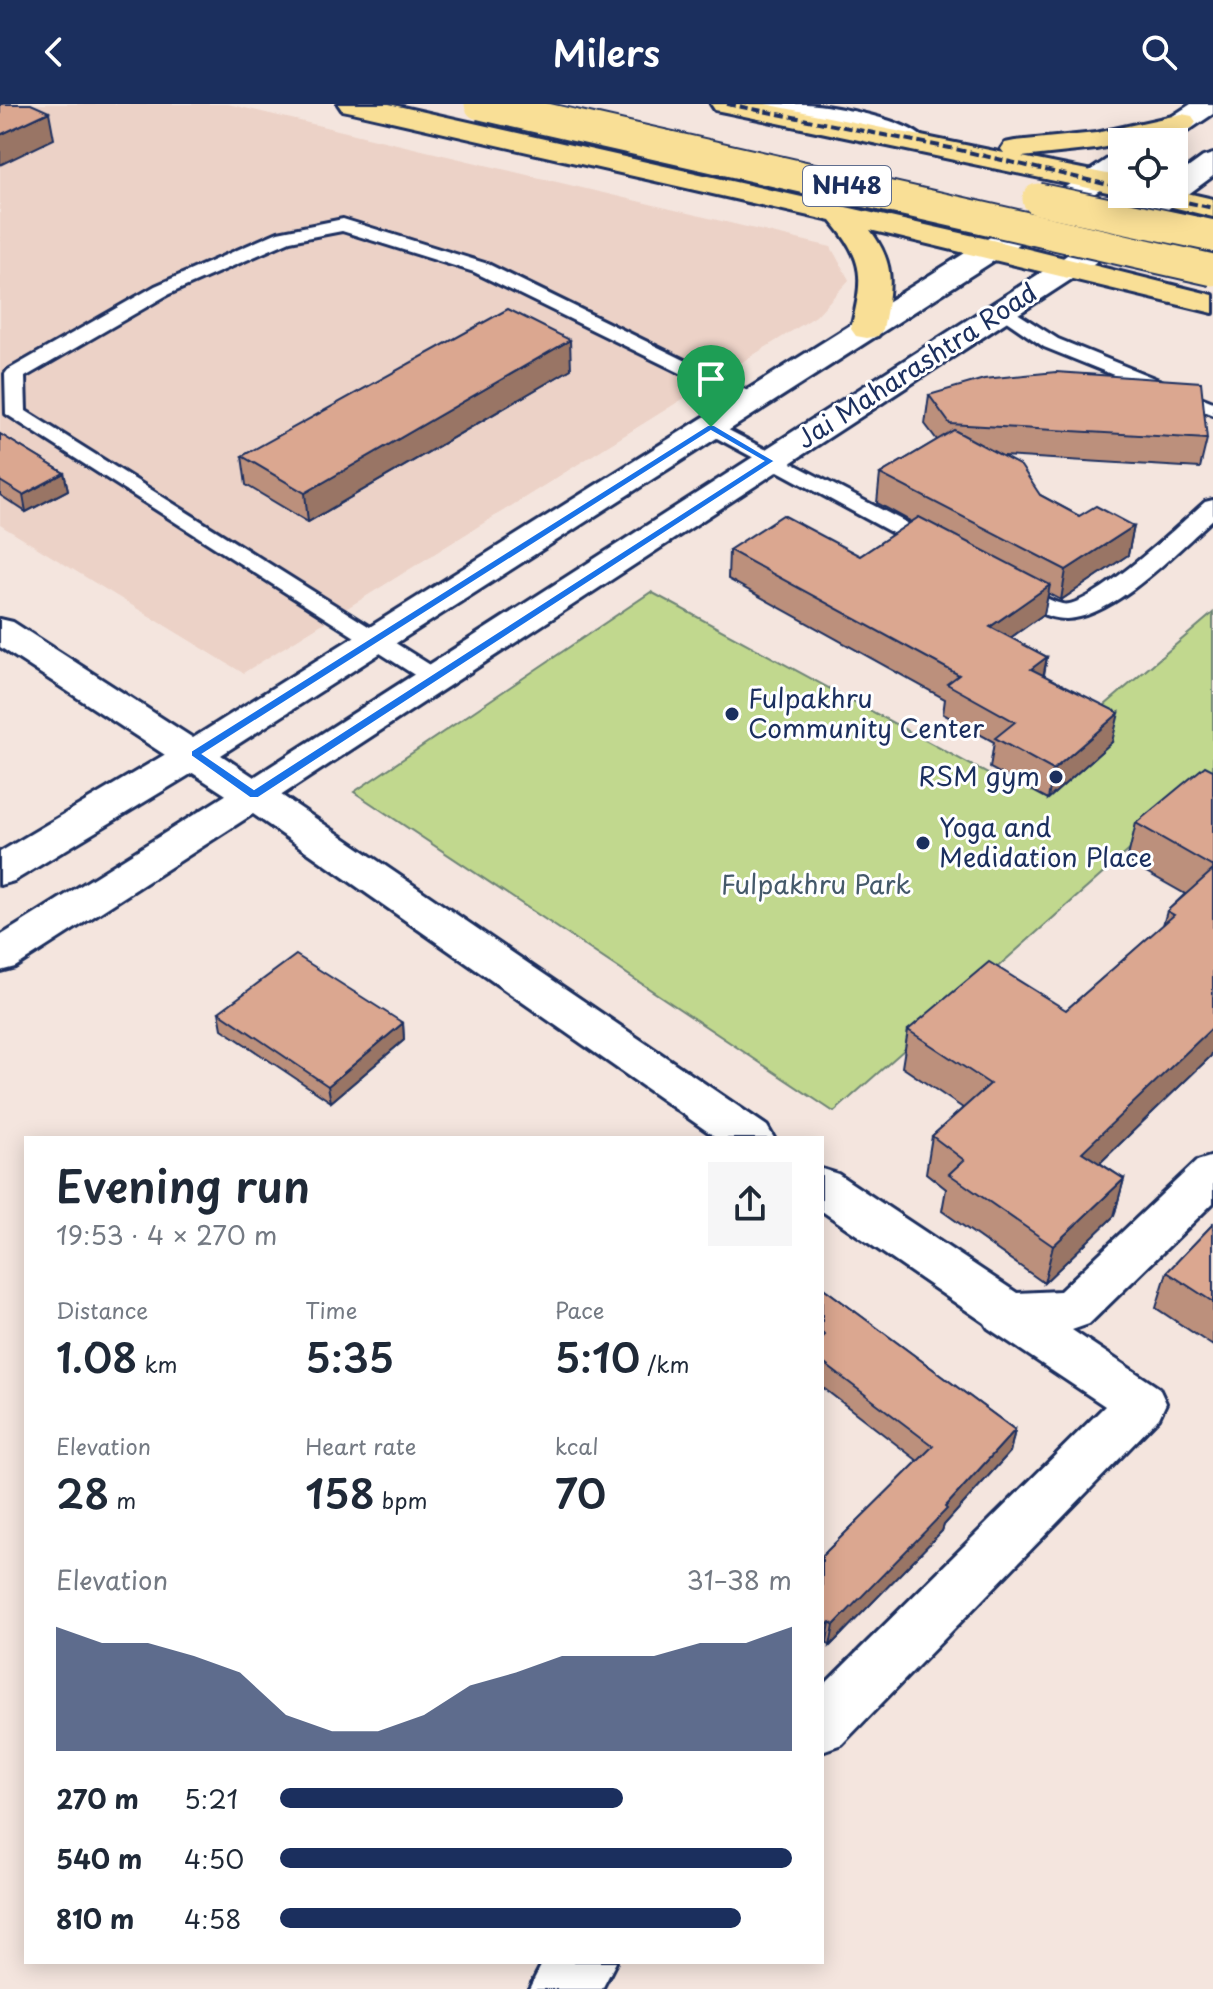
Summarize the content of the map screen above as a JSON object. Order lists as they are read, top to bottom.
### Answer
{
  "streets": {
    "highway": ["NH48"],
    "street": ["Jai Maharashtra Road"]
  },
  "parks": ["Fulpakhru Park"],
  "places": ["Fulpakhru Community Center", "RSM gym", "Yoga and Medidation Place"],
  "page": {
    "header": "Milers",
    "heading": ["Evening run", "19:53 · 4 × 270 m"],
    "stats": [
      ["Distance", "1.08 km"],
      ["Time", "5:35"],
      ["Pace", "5:10 /km"],
      ["Elevation", "28 m"],
      ["Heart rate", "158 bpm"],
      ["kcal", "70"]
    ],
    "chart": ["Elevation", "31–38 m"],
    "list": [
      {
        "name": "270 m",
        "note": "5:21"
      },
      {
        "name": "540 m",
        "note": "4:50"
      },
      {
        "name": "810 m",
        "note": "4:58"
      }
    ]
  }
}
